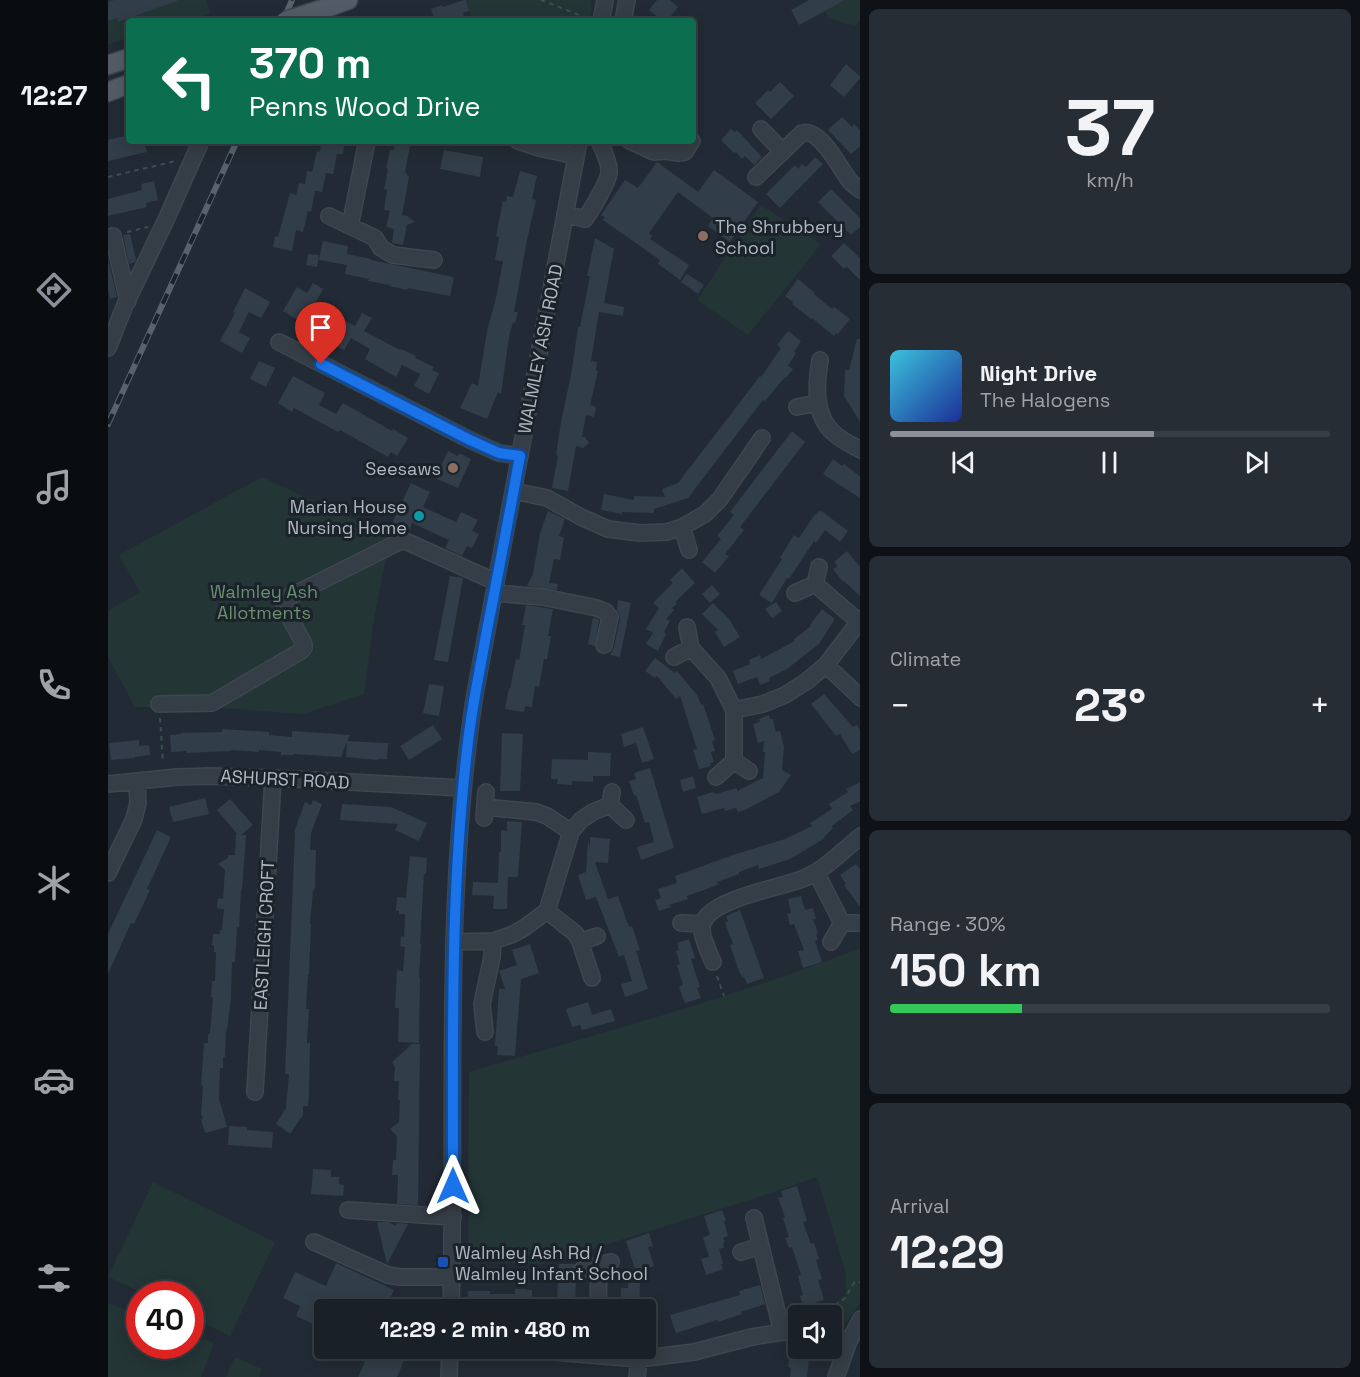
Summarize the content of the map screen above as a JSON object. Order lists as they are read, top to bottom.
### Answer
{
  "streets": {
    "street": ["WALMLEY ASH ROAD", "ASHURST ROAD", "EASTLEIGH CROFT"]
  },
  "crossings": [
    ["WALMLEY ASH ROAD", "ASHURST ROAD"],
    ["ASHURST ROAD", "EASTLEIGH CROFT"]
  ],
  "parks": ["Walmley Ash Allotments"],
  "places": {
    "other": ["The Shrubbery School", "Seesaws", "Marian House Nursing Home"],
    "transit": ["Walmley Ash Rd / Walmley Infant School"]
  },
  "page": {
    "tabs": "12:27",
    "tile": [
      ["37", "km/h"],
      "Climate",
      ["Range · 30%", "150 km"],
      ["Arrival", "12:29"]
    ],
    "turn": ["370 m", "Penns Wood Drive"],
    "song": ["Night Drive", "The Halogens"],
    "heat": ["−", "23°", "+"],
    "limit": "40",
    "trip": "12:29 · 2 min · 480 m"
  }
}
